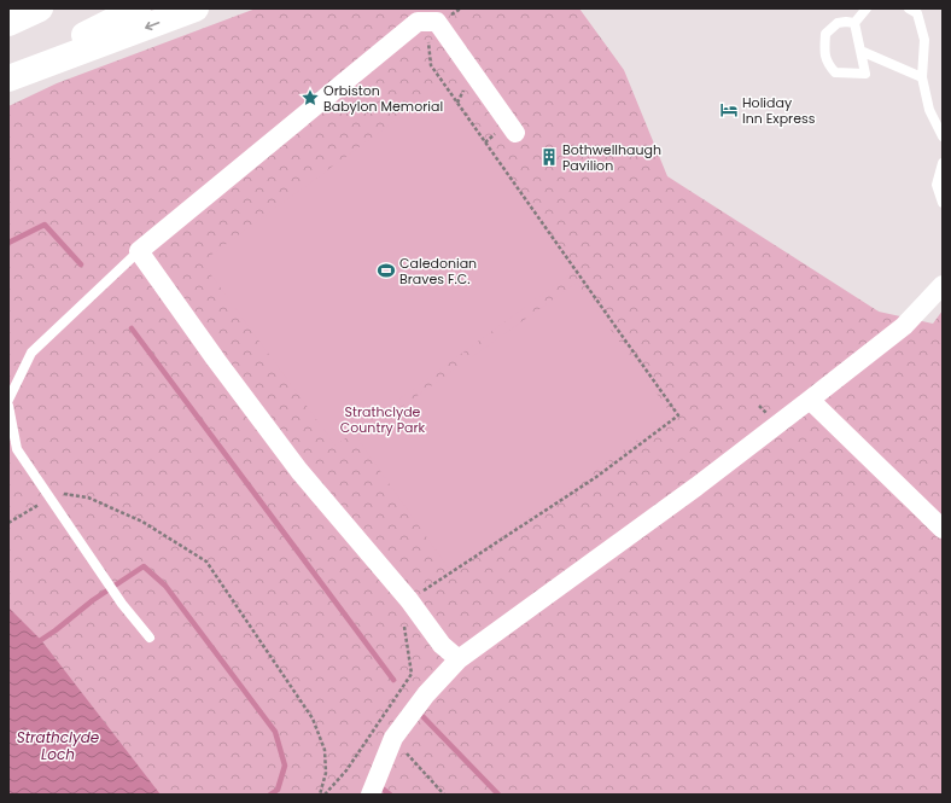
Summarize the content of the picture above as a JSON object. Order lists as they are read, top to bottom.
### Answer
{
  "water": ["Strathclyde Loch"],
  "parks": ["Strathclyde Country Park"],
  "places": {
    "place": ["Orbiston Babylon Memorial"],
    "hotel": ["Holiday Inn Express"],
    "building": ["Bothwellhaugh Pavilion"],
    "sports": ["Caledonian Braves F.C."]
  }
}
